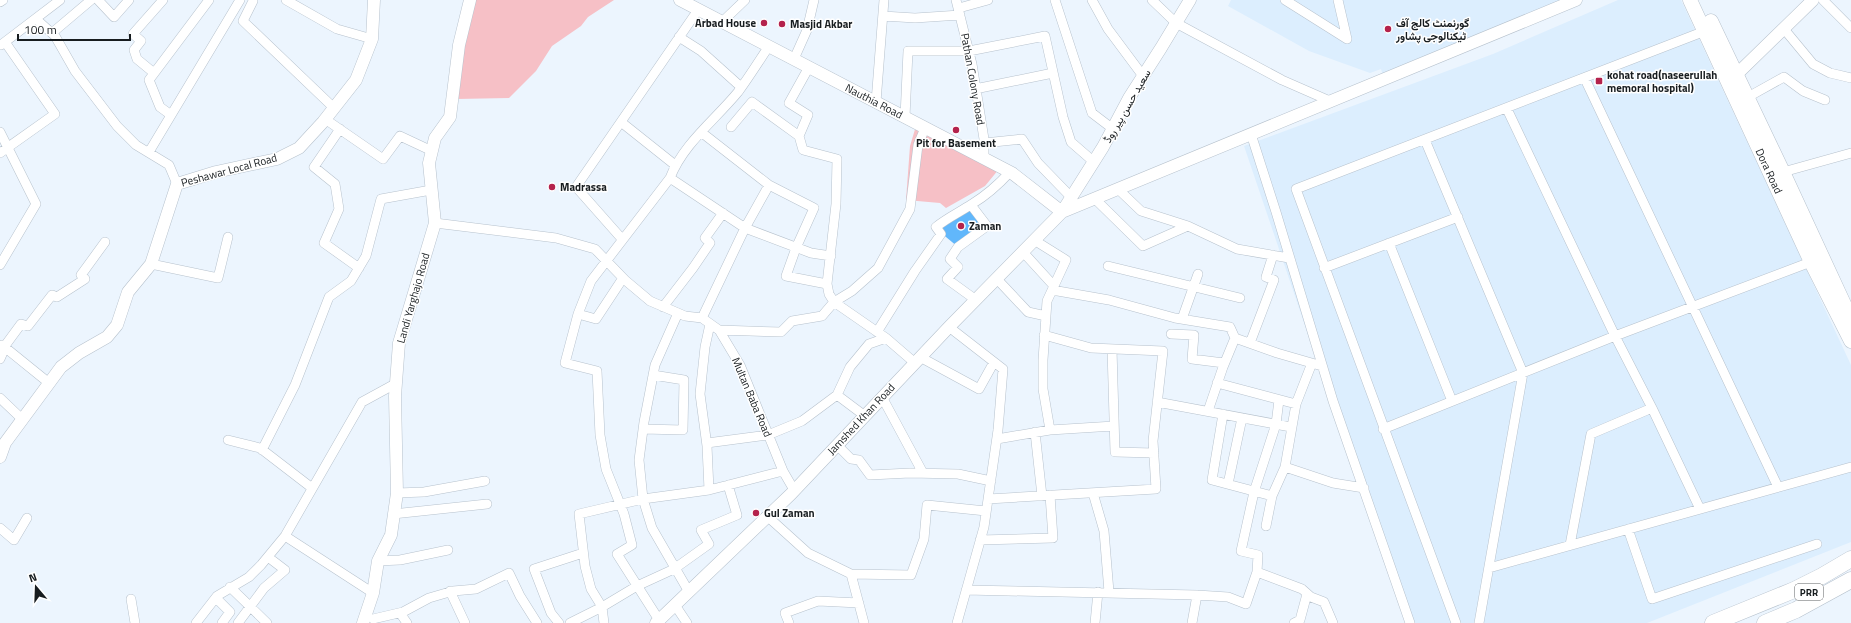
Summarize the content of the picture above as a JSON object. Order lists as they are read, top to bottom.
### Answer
{
  "streets": {
    "highway": ["PRR"],
    "main road": ["Dora Road"],
    "street": [
      "Pathan Colony Road",
      "Nauthia Road",
      "سعید حسن پیر روڈ",
      "Peshawar Local Road",
      "Landi Yarghajo Road",
      "Multan Baba Road",
      "Jamshed Khan Road"
    ]
  },
  "crossings": [
    ["Pathan Colony Road", "Nauthia Road"],
    ["Nauthia Road", "سعید حسن پیر روڈ"],
    ["Nauthia Road", "Jamshed Khan Road"],
    ["سعید حسن پیر روڈ", "Jamshed Khan Road"],
    ["Landi Yarghajo Road", "Multan Baba Road"],
    ["Multan Baba Road", "Jamshed Khan Road"]
  ],
  "places": {
    "other": [
      "Arbad House",
      "Masjid Akbar",
      "گورنمنٹ کالج آف ٹیکنالوجی پشاور",
      "Pit for Basement",
      "Madrassa",
      "Zaman",
      "Gul Zaman"
    ],
    "transit": ["kohat road(naseerullah memoral hospital)"]
  },
  "scale_bar": "100 m",
  "north": "top"
}
